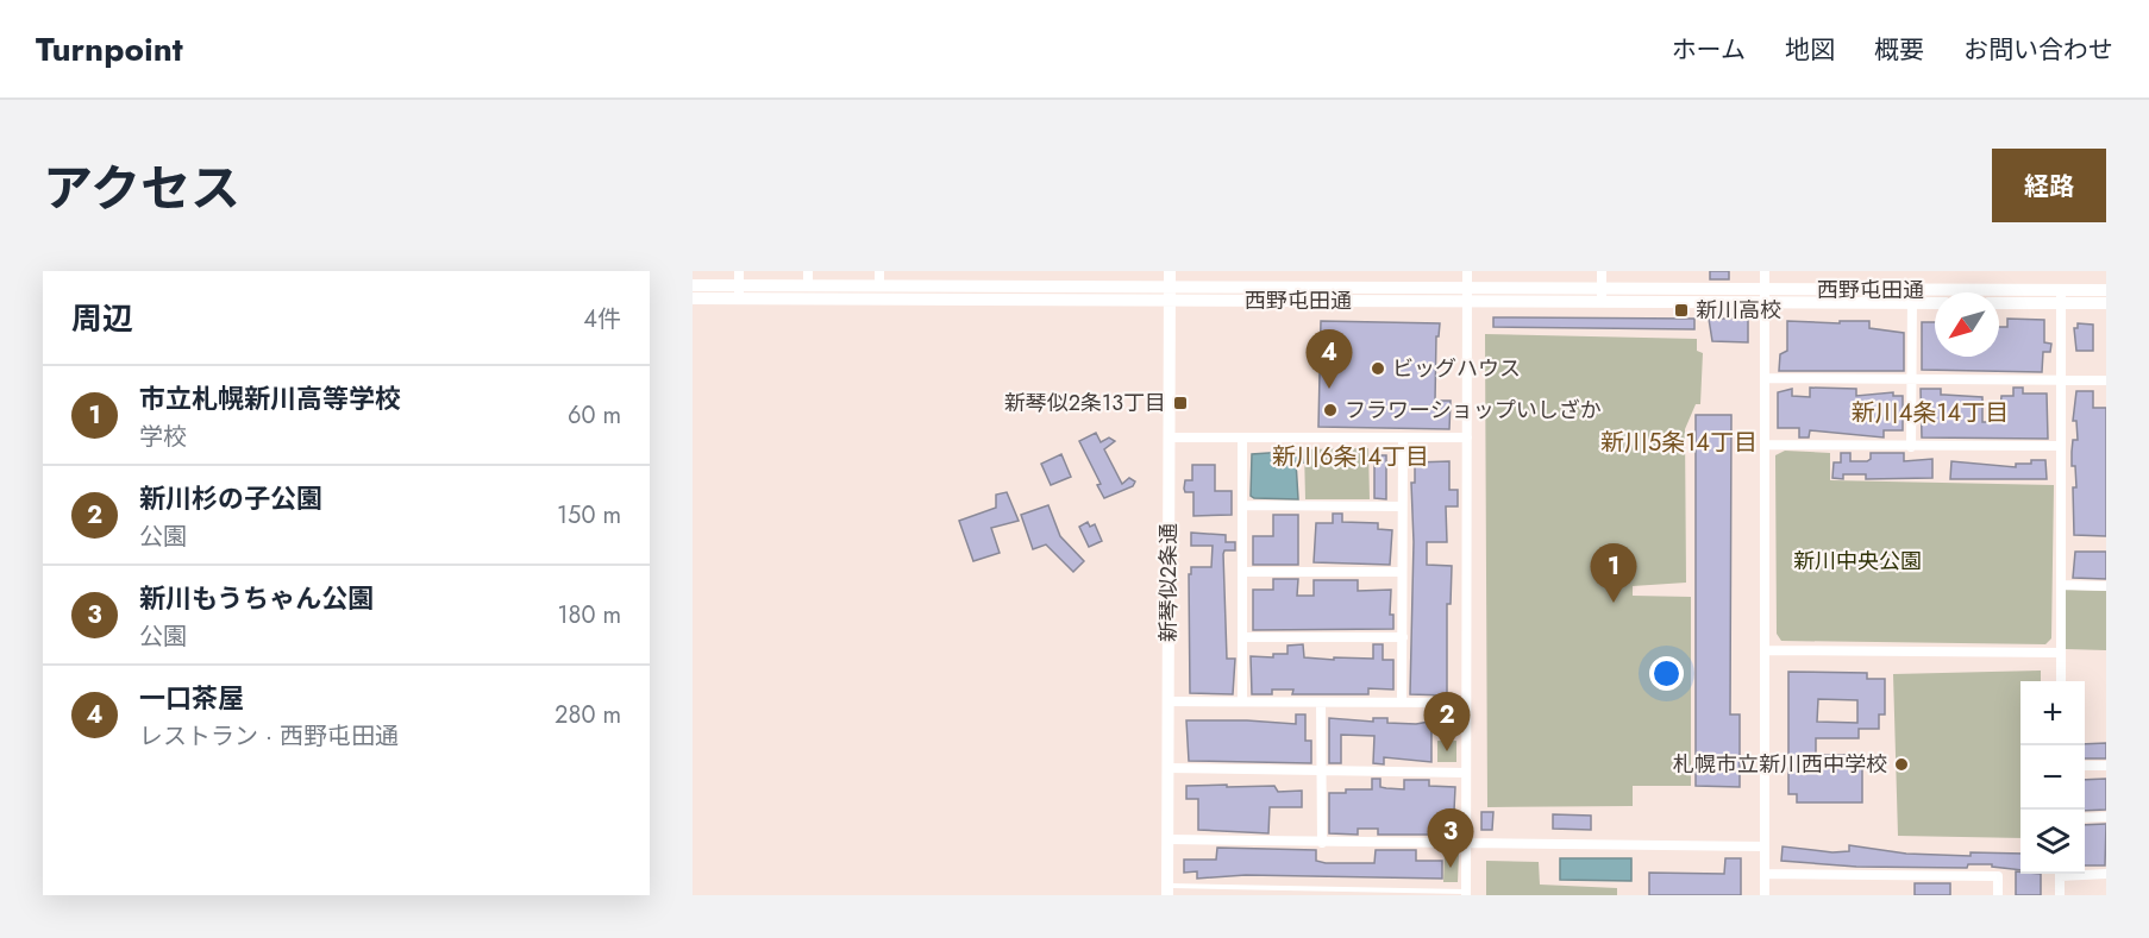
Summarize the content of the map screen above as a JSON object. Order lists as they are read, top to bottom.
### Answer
{
  "streets": {
    "street": ["西野屯田通", "新琴似2条通"]
  },
  "crossings": [
    ["西野屯田通", "新琴似2条通"]
  ],
  "districts": ["新川4条14丁目", "新川5条14丁目", "新川6条14丁目"],
  "parks": ["新川中央公園"],
  "places": {
    "transit": ["新川高校", "新琴似2条13丁目"],
    "other": ["ビッグハウス", "フラワーショップいしざか", "札幌市立新川西中学校"]
  },
  "north": "bottom left",
  "page": {
    "header": "Turnpoint",
    "nav": [
      "ホーム",
      "地図",
      "概要",
      "お問い合わせ"
    ],
    "title": "アクセス",
    "buttons": "経路",
    "heading": ["周辺", "4件"],
    "pins": [
      "4",
      "1",
      "2",
      "3"
    ],
    "list": [
      {
        "mark": "1",
        "name": "市立札幌新川高等学校",
        "note": "学校",
        "value": "60 m"
      },
      {
        "mark": "2",
        "name": "新川杉の子公園",
        "note": "公園",
        "value": "150 m"
      },
      {
        "mark": "3",
        "name": "新川もうちゃん公園",
        "note": "公園",
        "value": "180 m"
      },
      {
        "mark": "4",
        "name": "一口茶屋",
        "note": "レストラン · 西野屯田通",
        "value": "280 m"
      }
    ],
    "map_buttons": ["+", "−"]
  }
}
